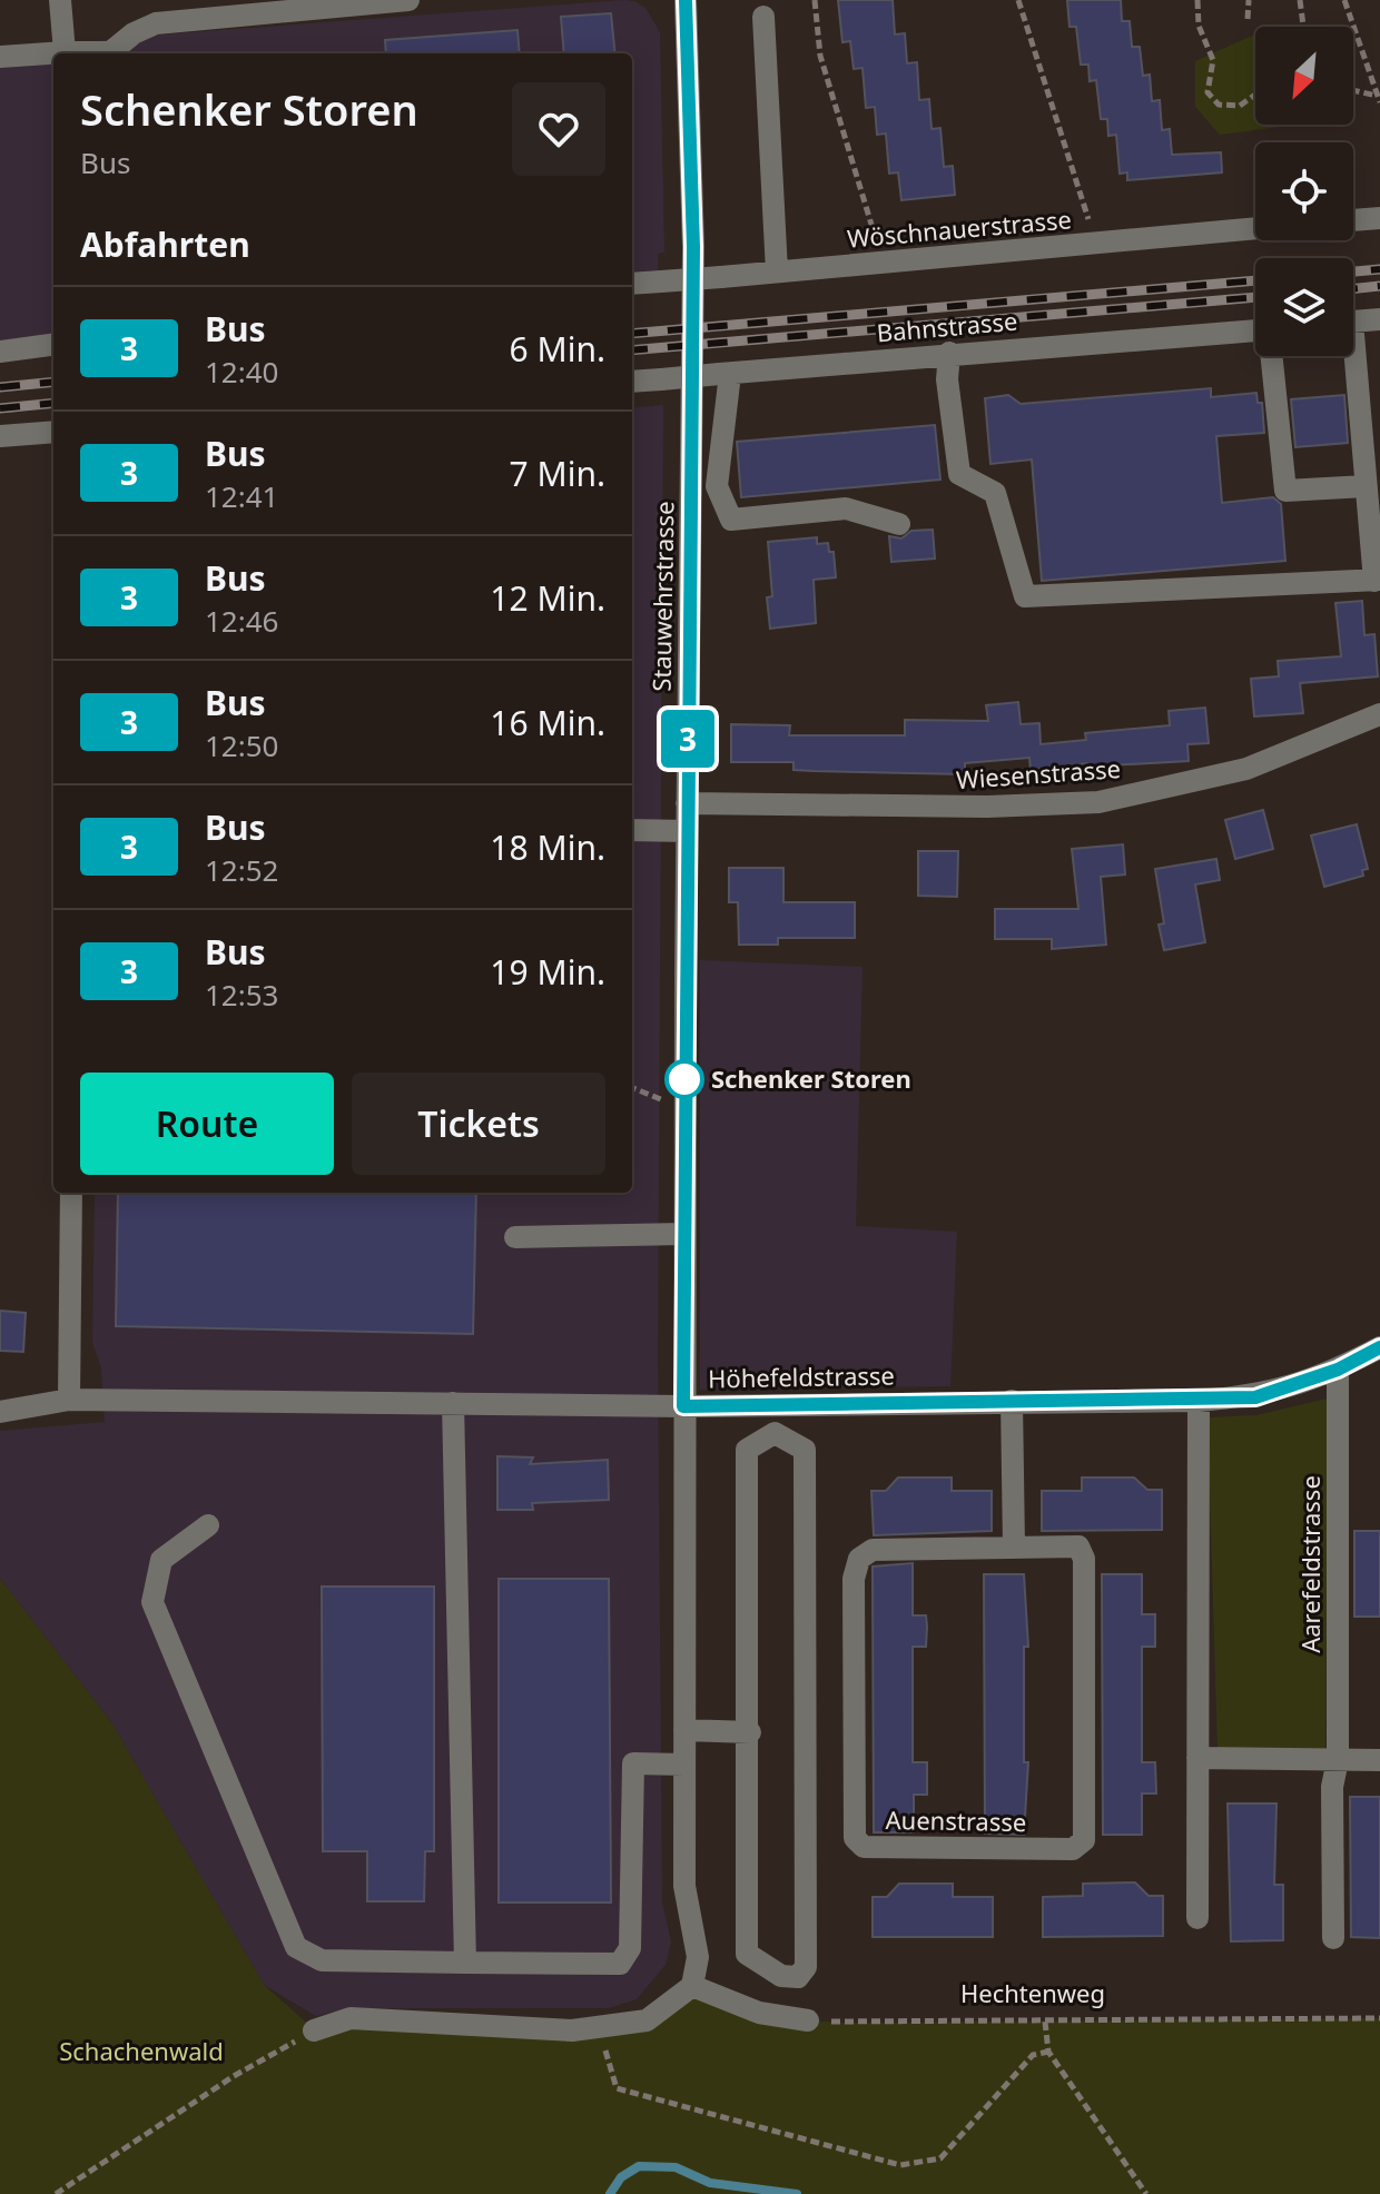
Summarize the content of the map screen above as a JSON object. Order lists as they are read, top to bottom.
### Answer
{
  "streets": {
    "street": [
      "Wöschnauerstrasse",
      "Bahnstrasse",
      "Stauwehrstrasse",
      "Wiesenstrasse",
      "Höhefeldstrasse",
      "Aarefeldstrasse",
      "Auenstrasse"
    ],
    "path": ["Hechtenweg"]
  },
  "crossings": [
    ["Stauwehrstrasse", "Wiesenstrasse"],
    ["Stauwehrstrasse", "Höhefeldstrasse"],
    ["Höhefeldstrasse", "Aarefeldstrasse"]
  ],
  "parks": ["Schachenwald"],
  "places": ["Schenker Storen"],
  "lines": ["bus line 3"],
  "north": "bottom left",
  "page": {
    "on_map": "3",
    "heading": [
      ["Schenker Storen", "Bus"],
      "Abfahrten"
    ],
    "list": [
      {
        "mark": "3",
        "name": "Bus",
        "note": "12:40",
        "value": "6 Min."
      },
      {
        "mark": "3",
        "name": "Bus",
        "note": "12:41",
        "value": "7 Min."
      },
      {
        "mark": "3",
        "name": "Bus",
        "note": "12:46",
        "value": "12 Min."
      },
      {
        "mark": "3",
        "name": "Bus",
        "note": "12:50",
        "value": "16 Min."
      },
      {
        "mark": "3",
        "name": "Bus",
        "note": "12:52",
        "value": "18 Min."
      },
      {
        "mark": "3",
        "name": "Bus",
        "note": "12:53",
        "value": "19 Min."
      }
    ],
    "buttons": ["Route", "Tickets"]
  }
}
